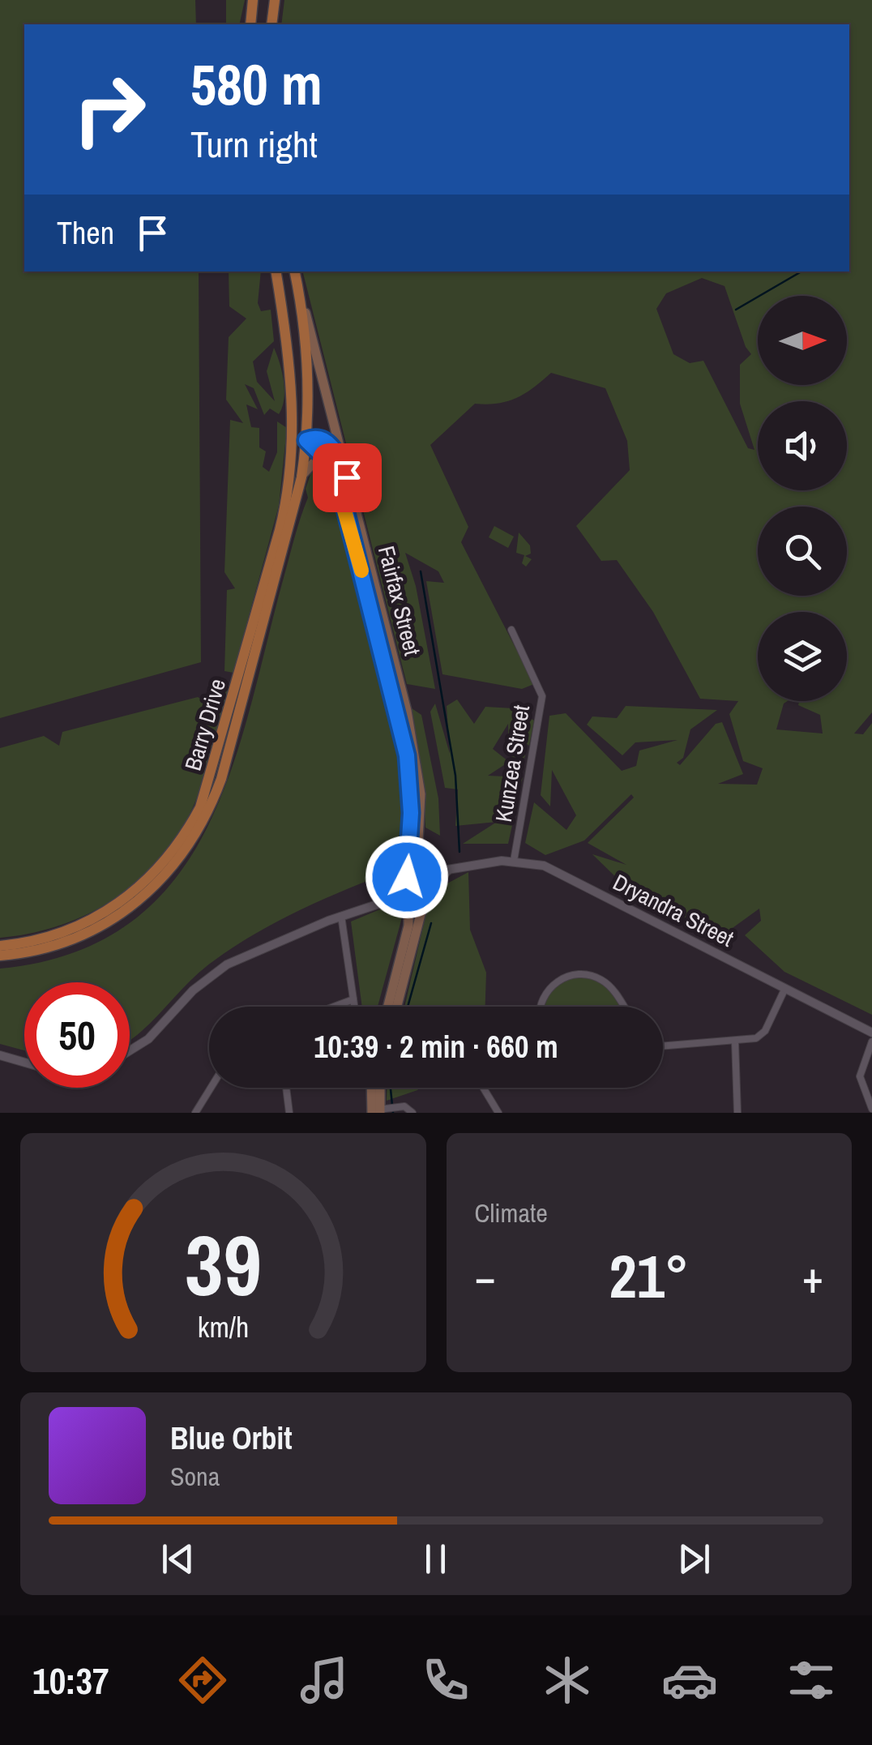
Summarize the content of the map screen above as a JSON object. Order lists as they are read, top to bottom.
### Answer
{
  "streets": {
    "main road": ["Fairfax Street", "Barry Drive"],
    "street": ["Kunzea Street", "Dryandra Street"]
  },
  "crossings": [
    ["Fairfax Street", "Barry Drive"],
    ["Fairfax Street", "Dryandra Street"],
    ["Kunzea Street", "Dryandra Street"]
  ],
  "north": "right",
  "page": {
    "turn": ["580 m", "Turn right"],
    "then": "Then",
    "limit": "50",
    "trip": "10:39 · 2 min · 660 m",
    "tile": "Climate",
    "heat": ["−", "21°", "+"],
    "song": ["Blue Orbit", "Sona"],
    "tabs": "10:37",
    "gauge": ["39", "km/h"]
  }
}
